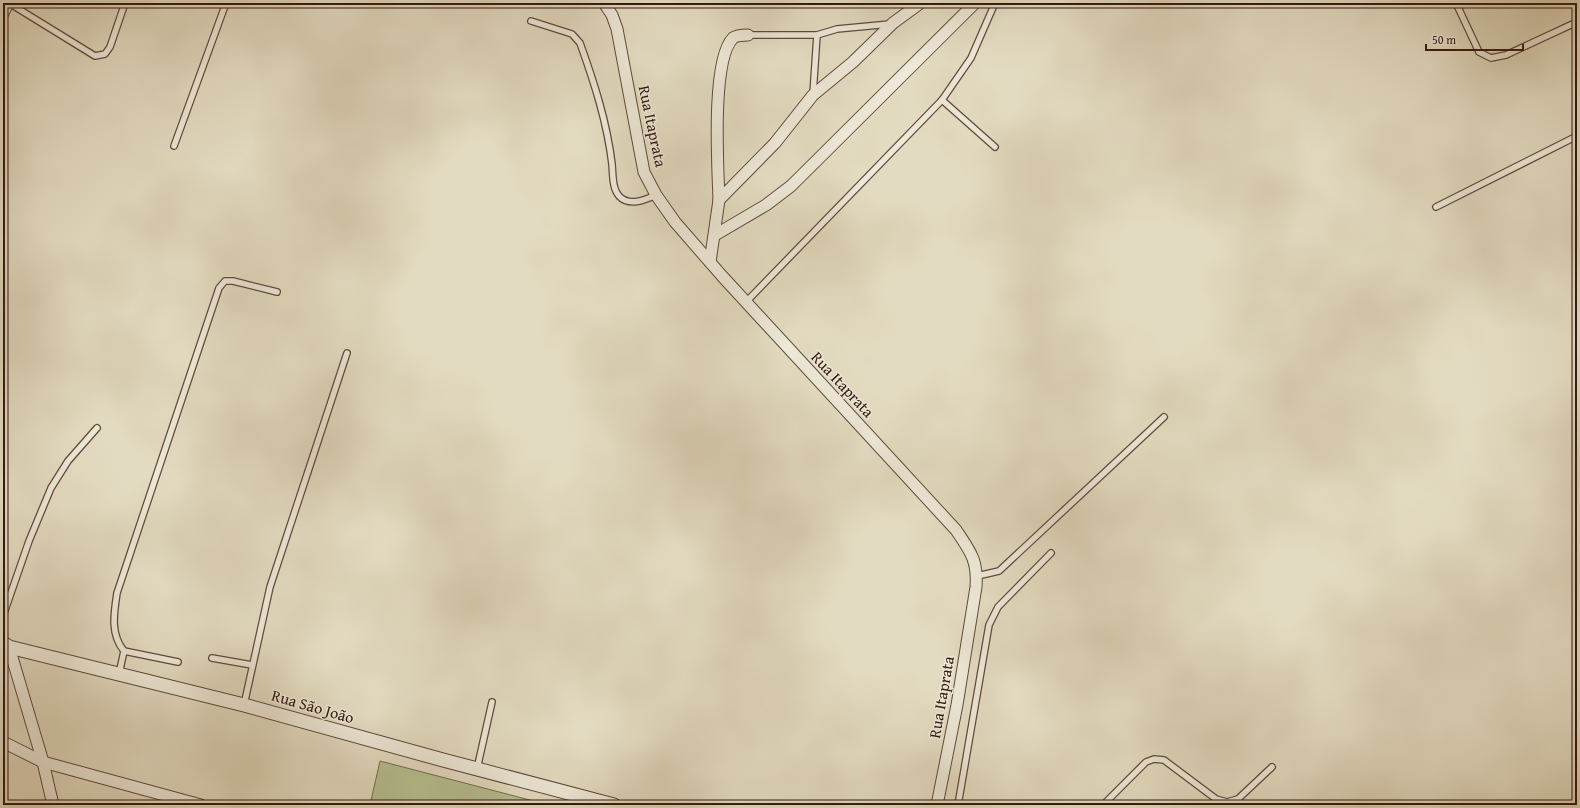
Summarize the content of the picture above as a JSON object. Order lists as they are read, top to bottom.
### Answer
{
  "streets": {
    "street": ["Rua Itaprata", "Rua São João"]
  },
  "scale_bar": "50 m"
}
